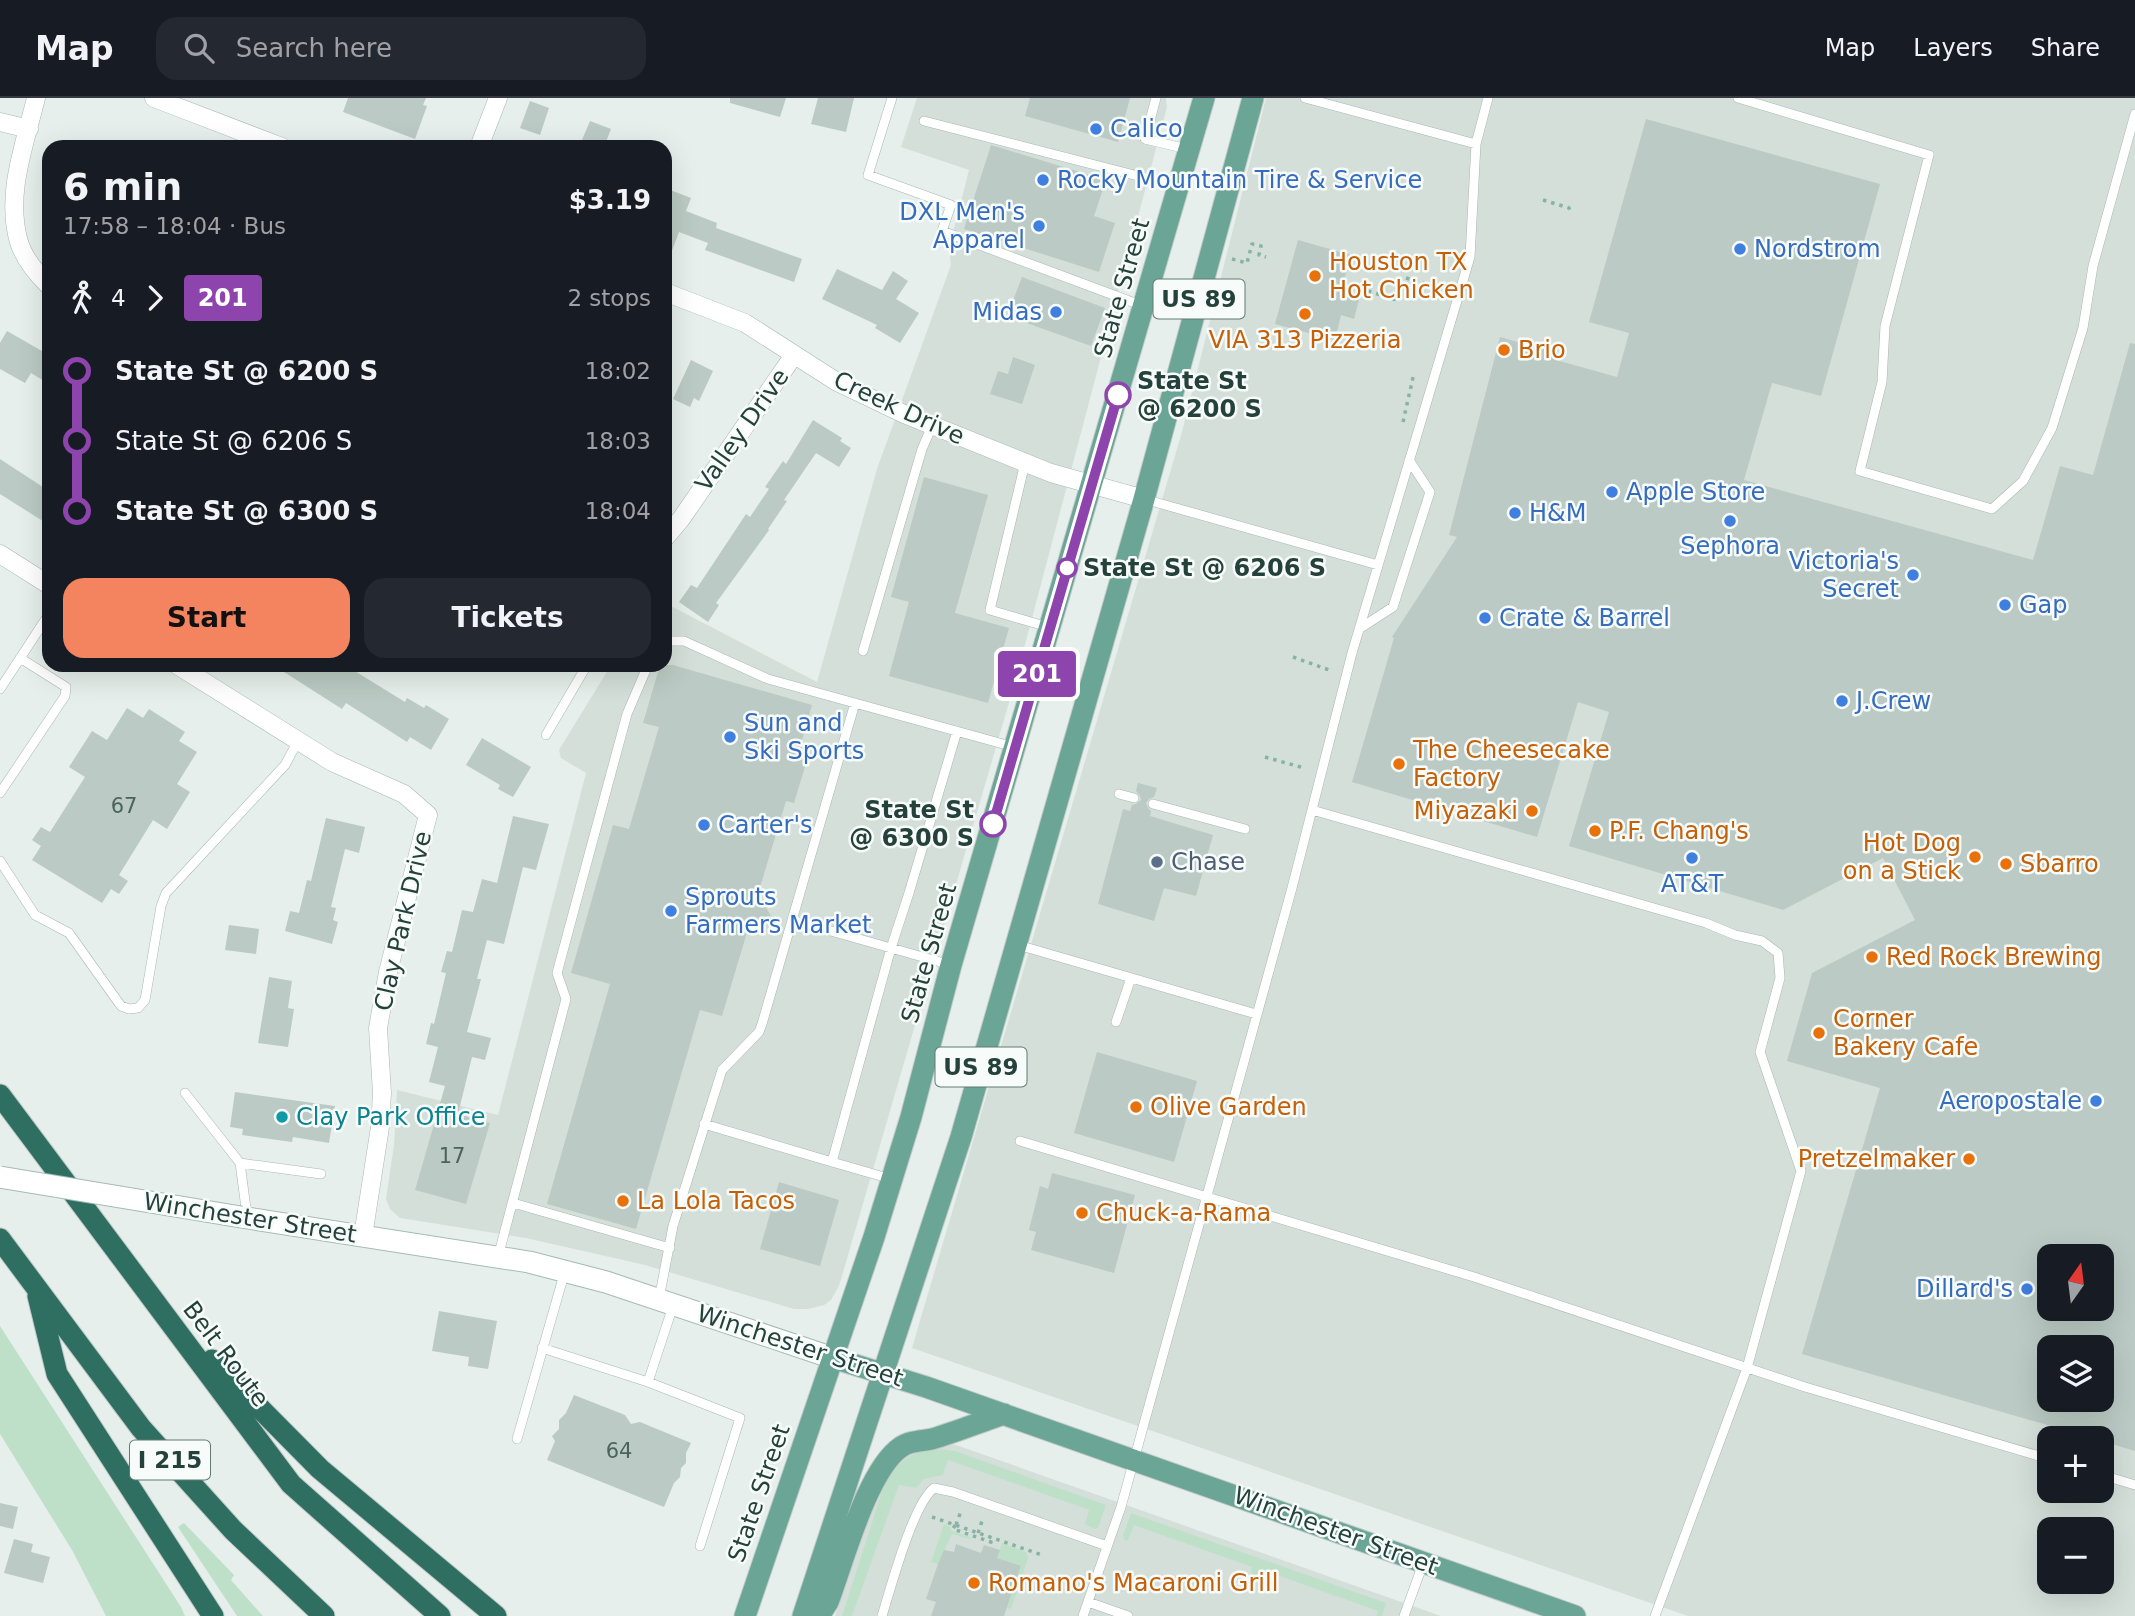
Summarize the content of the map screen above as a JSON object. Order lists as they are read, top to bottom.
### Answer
{
  "streets": {
    "highway": ["Belt Route", "I 215"],
    "main road": ["State Street", "US 89", "Winchester Street"],
    "street": ["Creek Drive", "Valley Drive", "Clay Park Drive"]
  },
  "crossings": [
    ["State Street", "Creek Drive"],
    ["State Street", "Winchester Street"],
    ["US 89", "Creek Drive"],
    ["US 89", "Winchester Street"],
    ["Creek Drive", "Valley Drive"],
    ["Clay Park Drive", "Winchester Street"]
  ],
  "places": [
    "Calico",
    "Rocky Mountain Tire & Service",
    "DXL Men's Apparel",
    "Nordstrom",
    "Houston TX Hot Chicken",
    "Midas",
    "VIA 313 Pizzeria",
    "Brio",
    "State St @ 6200 S",
    "Apple Store",
    "H&M",
    "Sephora",
    "State St @ 6206 S",
    "Victoria's Secret",
    "Gap",
    "Crate & Barrel",
    "J.Crew",
    "Sun and Ski Sports",
    "The Cheesecake Factory",
    "Miyazaki",
    "State St @ 6300 S",
    "Carter's",
    "P.F. Chang's",
    "Hot Dog on a Stick",
    "AT&T",
    "Chase",
    "Sbarro",
    "Sprouts Farmers Market",
    "Red Rock Brewing",
    "Corner Bakery Cafe",
    "Aeropostale",
    "Olive Garden",
    "Clay Park Office",
    "Pretzelmaker",
    "La Lola Tacos",
    "Chuck-a-Rama",
    "Dillard's",
    "Romano's Macaroni Grill"
  ],
  "lines": ["bus line 201"],
  "house_numbers": ["67", "17", "64"],
  "north": "top",
  "page": {
    "header": "Map",
    "search": "Search here",
    "nav": ["Map", "Layers", "Share"],
    "on_map": "201",
    "heading": ["6 min", "17:58 – 18:04 · Bus", "$3.19"],
    "legs": ["4", "201", "2 stops"],
    "list": [
      {
        "name": "State St @ 6200 S",
        "value": "18:02"
      },
      {
        "name": "State St @ 6206 S",
        "value": "18:03"
      },
      {
        "name": "State St @ 6300 S",
        "value": "18:04"
      }
    ],
    "buttons": ["Start", "Tickets"],
    "map_buttons": ["+", "−"]
  }
}
